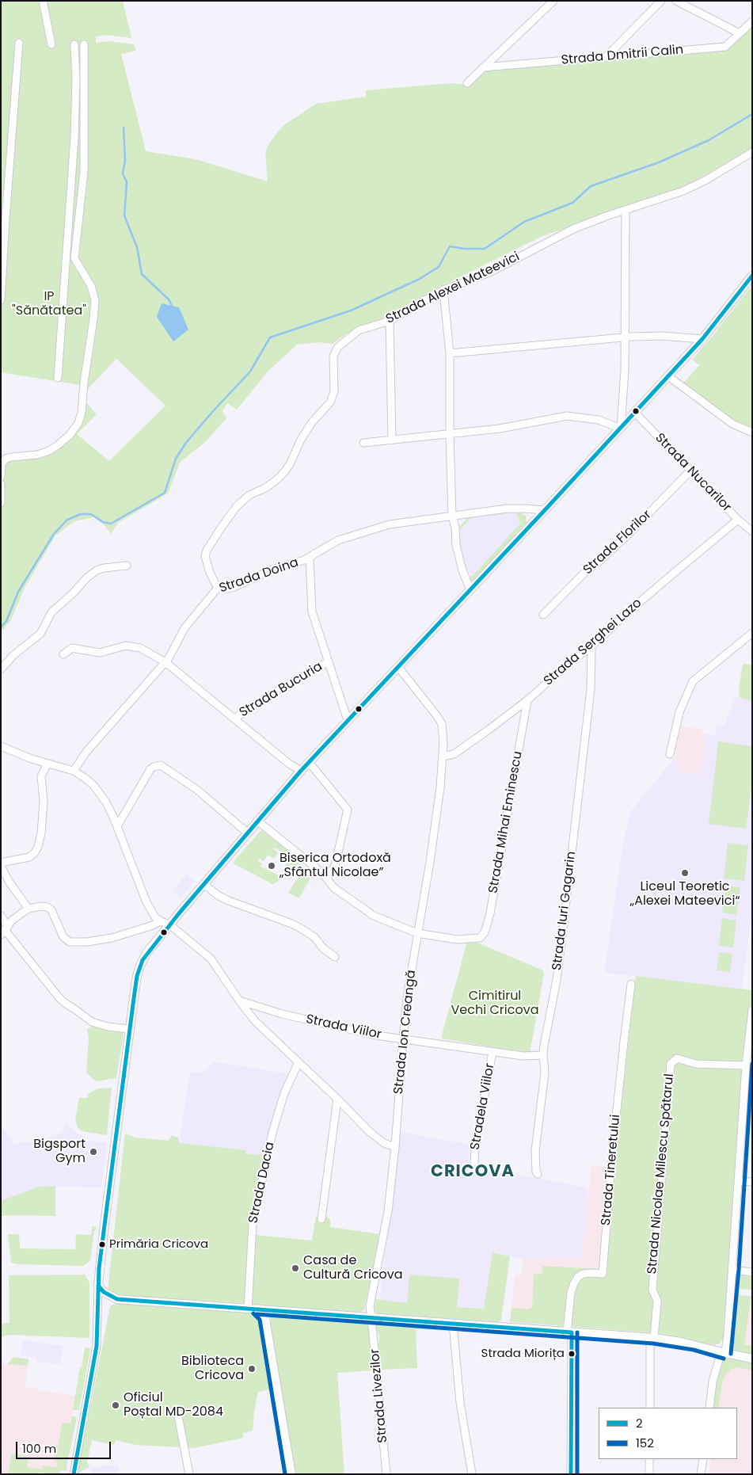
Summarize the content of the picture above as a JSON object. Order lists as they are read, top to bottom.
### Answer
{
  "streets": {
    "street": [
      "Strada Dmitrii Calin",
      "Strada Alexei Mateevici",
      "Strada Nucarilor",
      "Strada Florilor",
      "Strada Doina",
      "Strada Serghei Lazo",
      "Strada Bucuria",
      "Strada Mihai Eminescu",
      "Strada Iuri Gagarin",
      "Strada Viilor",
      "Strada Ion Creangă",
      "Stradela Viilor",
      "Strada Tineretului",
      "Strada Nicolae Milescu Spătarul",
      "Strada Dacia",
      "Strada Livezilor"
    ]
  },
  "crossings": [
    ["Strada Alexei Mateevici", "Strada Doina"],
    ["Strada Nucarilor", "Strada Florilor"],
    ["Strada Nucarilor", "Strada Serghei Lazo"],
    ["Strada Doina", "Strada Bucuria"],
    ["Strada Serghei Lazo", "Strada Mihai Eminescu"],
    ["Strada Serghei Lazo", "Strada Iuri Gagarin"],
    ["Strada Serghei Lazo", "Strada Ion Creangă"],
    ["Strada Mihai Eminescu", "Strada Ion Creangă"],
    ["Strada Iuri Gagarin", "Strada Viilor"],
    ["Strada Viilor", "Strada Ion Creangă"],
    ["Strada Viilor", "Stradela Viilor"],
    ["Strada Ion Creangă", "Strada Livezilor"]
  ],
  "districts": ["CRICOVA"],
  "parks": ["IP \"Sănătatea\"", "Cimitirul Vechi Cricova"],
  "places": [
    "Biserica Ortodoxă „Sfântul Nicolae”",
    "Liceul Teoretic „Alexei Mateevici“",
    "Bigsport Gym",
    "Primăria Cricova",
    "Casa de Cultură Cricova",
    "Strada Miorița",
    "Biblioteca Cricova",
    "Oficiul Poștal MD-2084"
  ],
  "lines": ["transit line 2", "transit line 152"],
  "legend": ["2", "152"],
  "scale_bar": "100 m"
}
